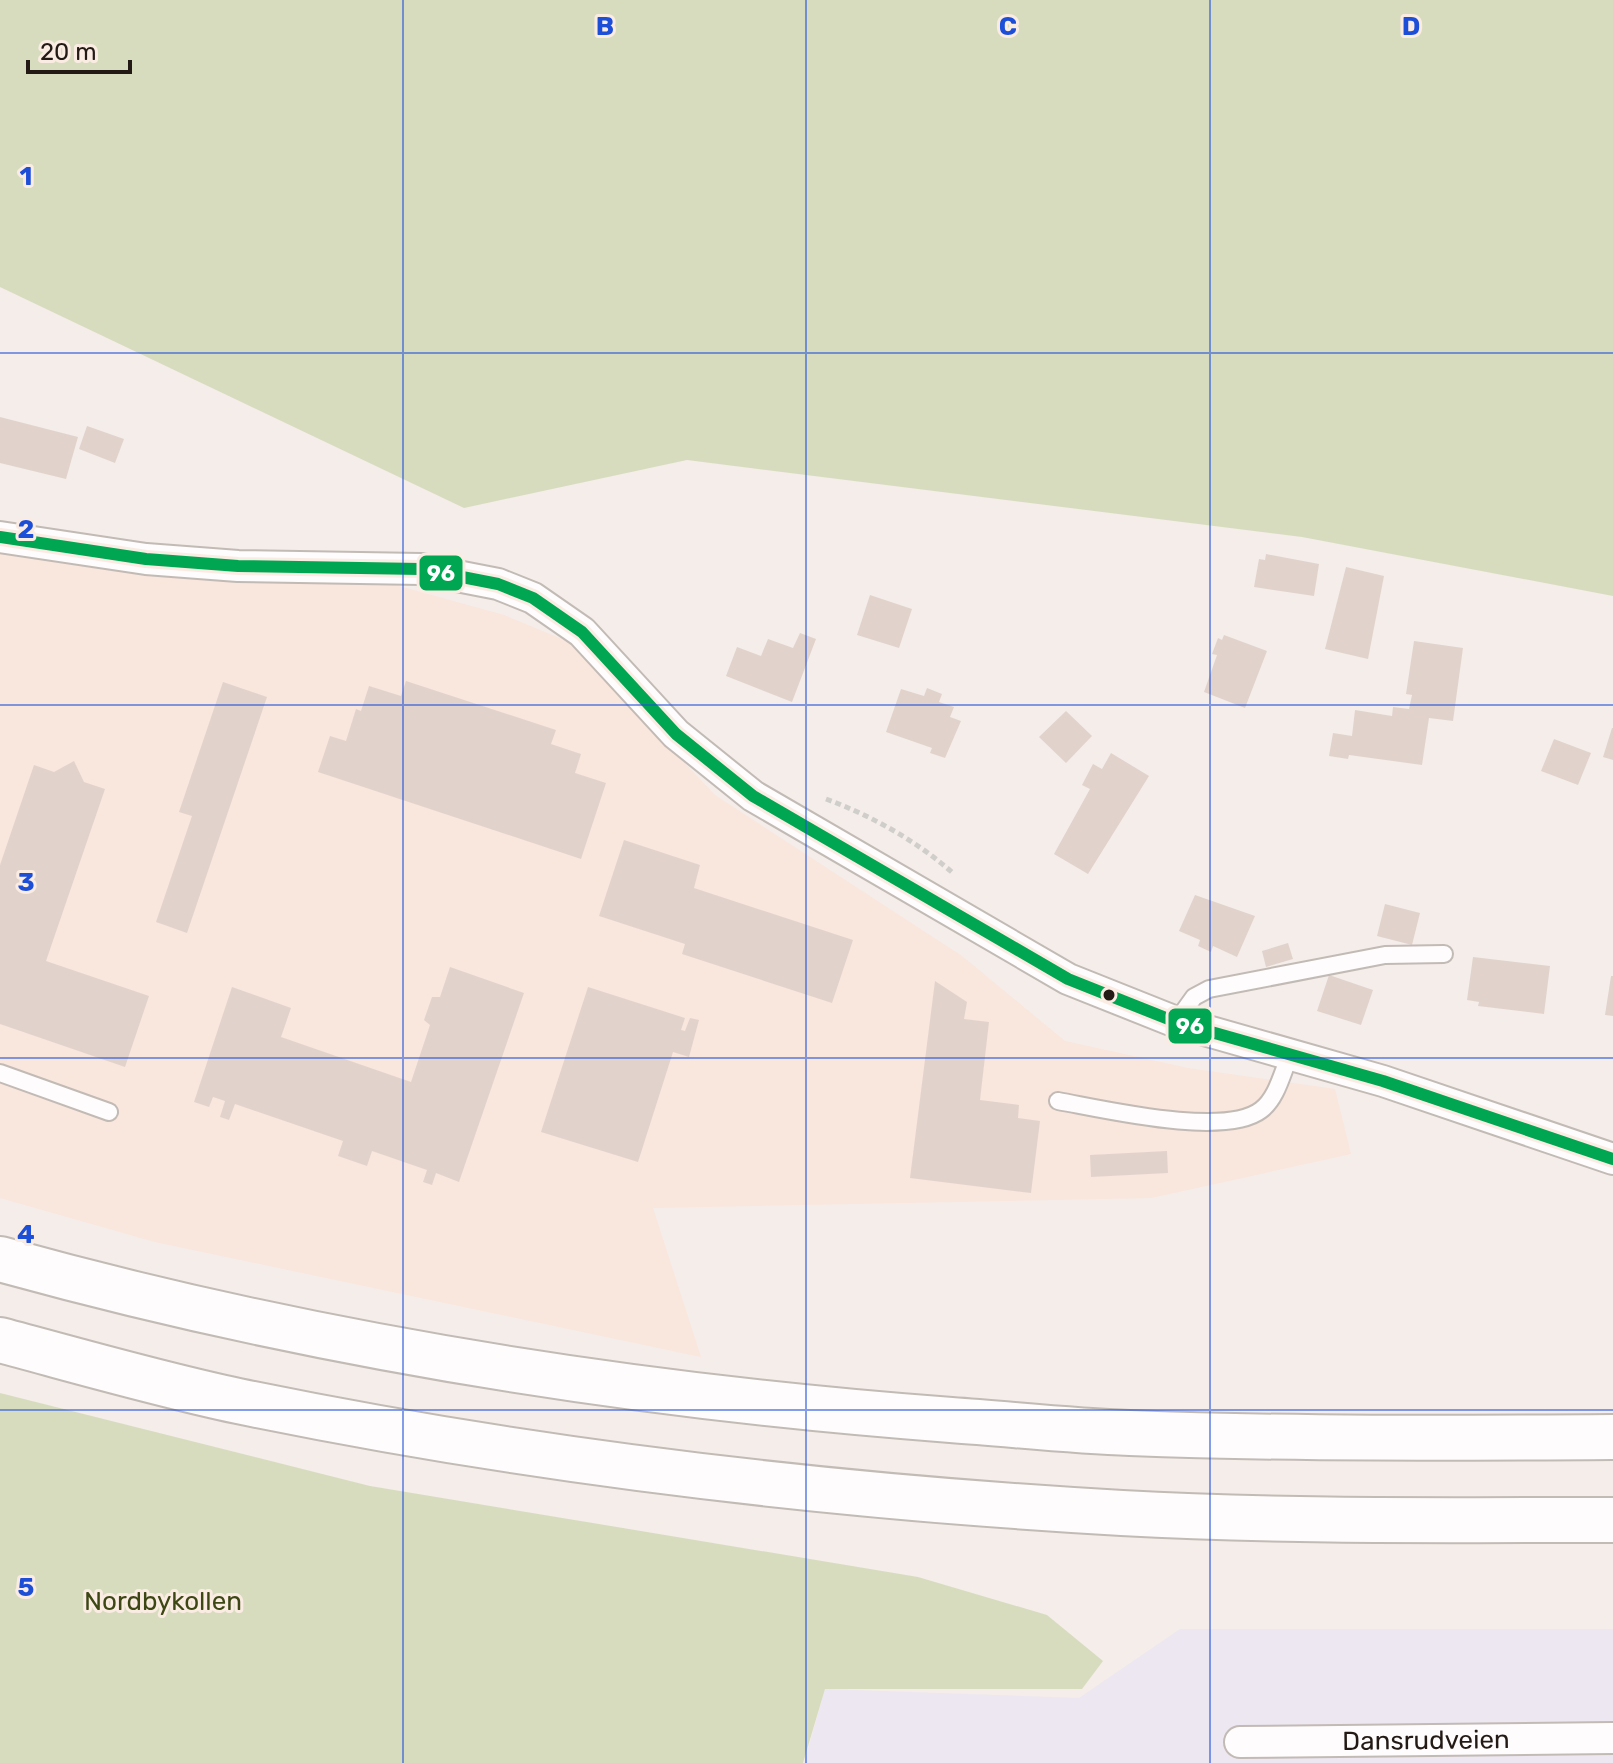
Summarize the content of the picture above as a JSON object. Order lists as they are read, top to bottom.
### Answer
{
  "streets": {
    "street": ["Dansrudveien"]
  },
  "parks": ["Nordbykollen"],
  "lines": ["transit line 96"],
  "scale_bar": "20 m",
  "grid": {
    "columns": ["B", "C", "D"],
    "rows": [
      "1",
      "2",
      "3",
      "4",
      "5"
    ]
  }
}
